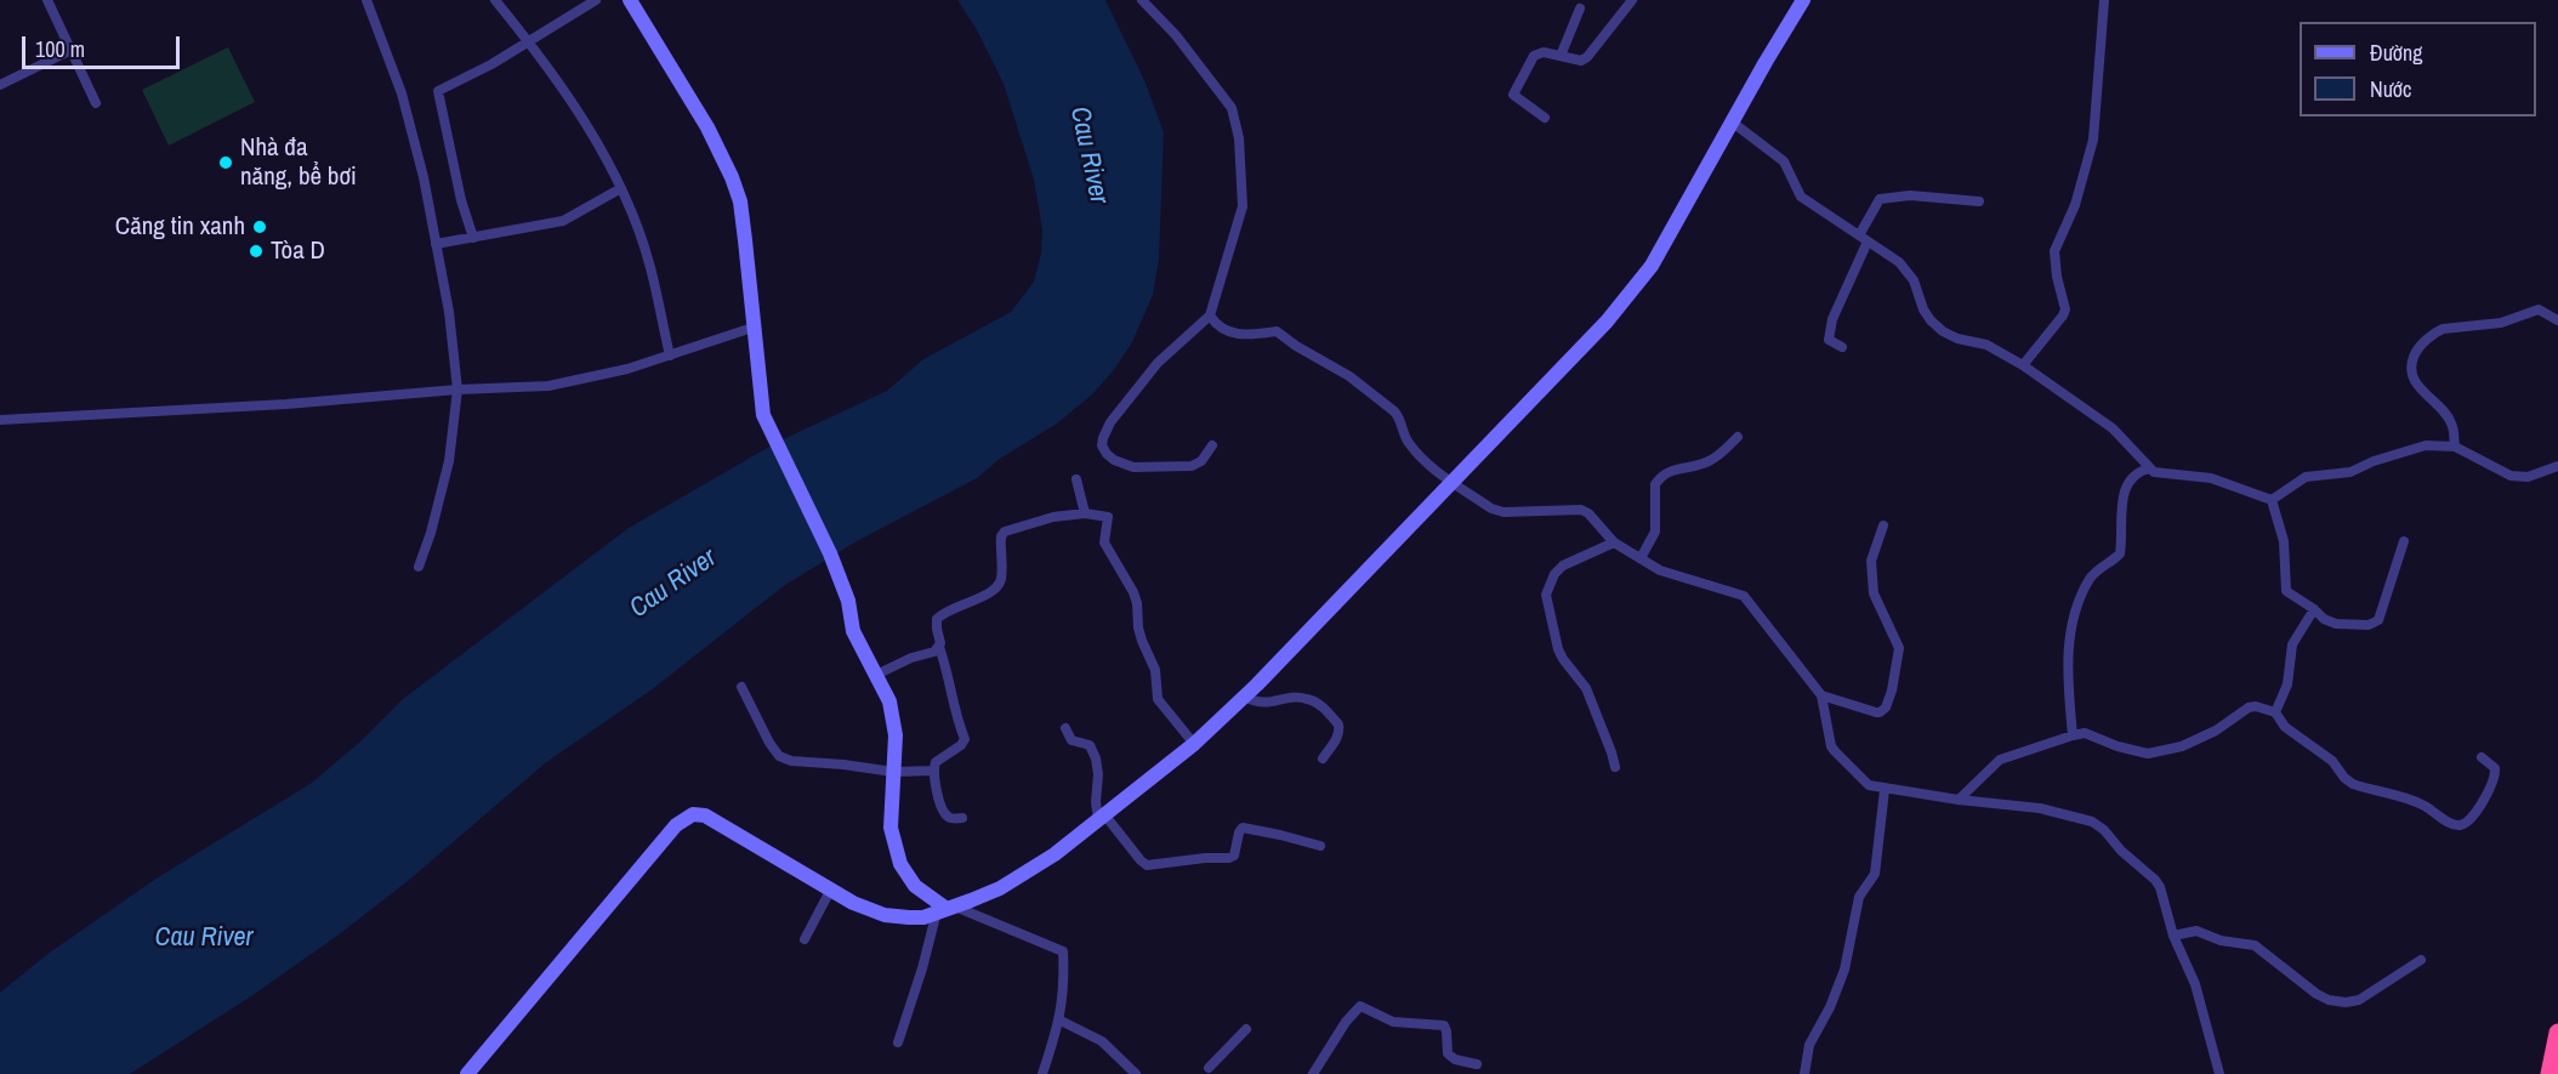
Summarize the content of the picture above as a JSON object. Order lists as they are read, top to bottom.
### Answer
{
  "water": ["Cau River"],
  "places": ["Nhà đa năng, bể bơi", "Căng tin xanh", "Tòa D"],
  "legend": ["Đường", "Nước"],
  "scale_bar": "100 m"
}
